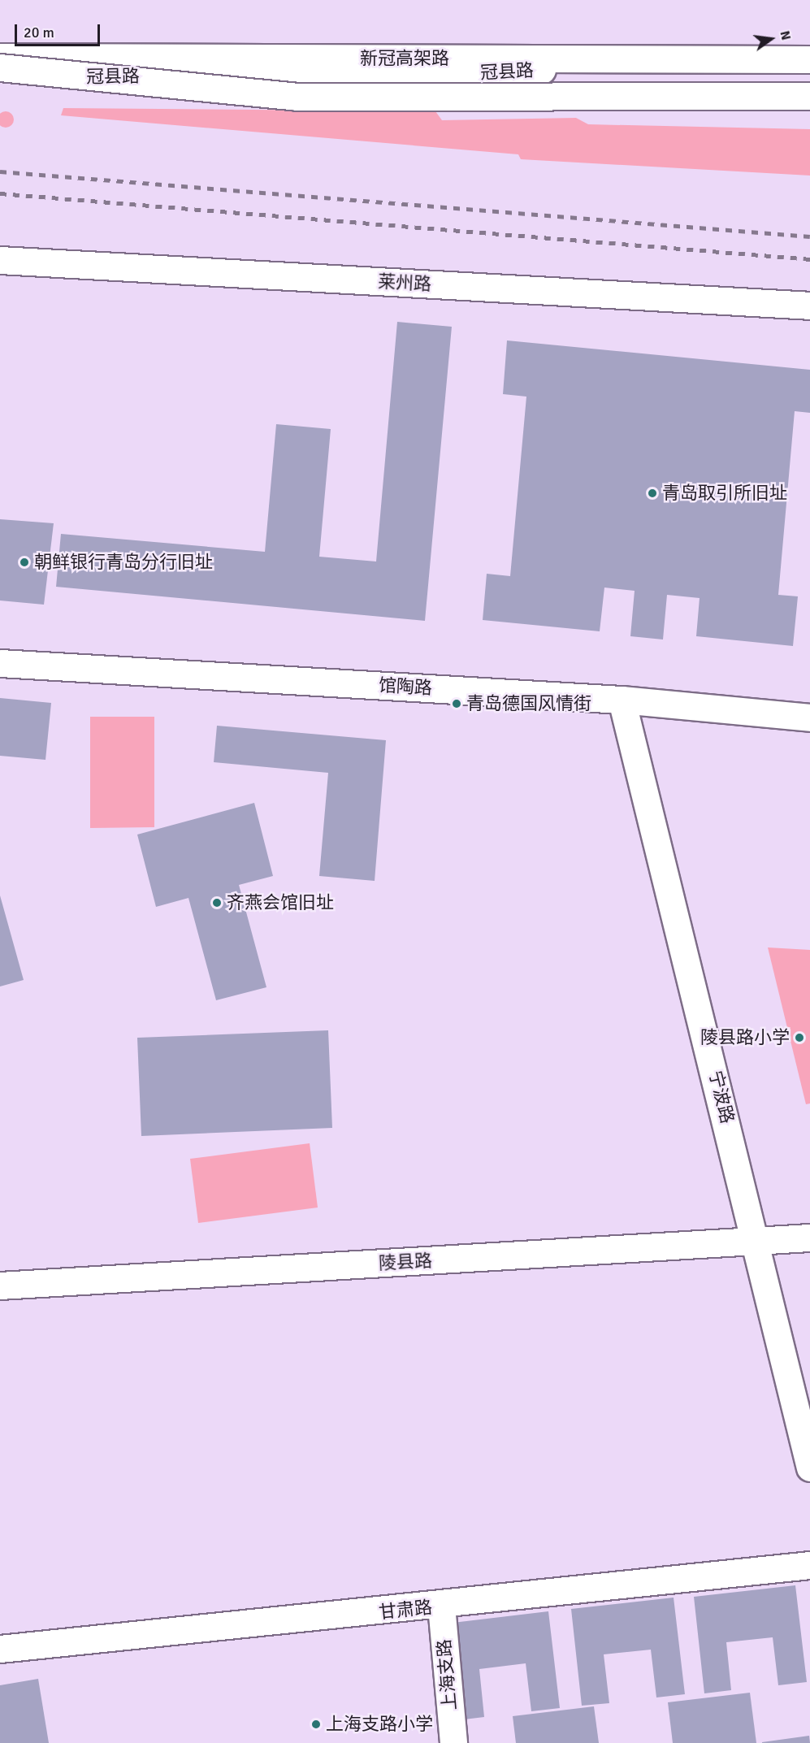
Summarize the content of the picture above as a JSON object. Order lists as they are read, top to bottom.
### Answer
{
  "streets": {
    "main road": [
      "新冠高架路",
      "冠县路",
      "莱州路",
      "馆陶路",
      "宁波路",
      "陵县路",
      "甘肃路",
      "上海支路"
    ]
  },
  "crossings": [
    ["馆陶路", "宁波路"],
    ["宁波路", "陵县路"],
    ["甘肃路", "上海支路"]
  ],
  "places": [
    "青岛取引所旧址",
    "朝鲜银行青岛分行旧址",
    "青岛德国风情街",
    "齐燕会馆旧址",
    "陵县路小学",
    "上海支路小学"
  ],
  "scale_bar": "20 m",
  "north": "right"
}
